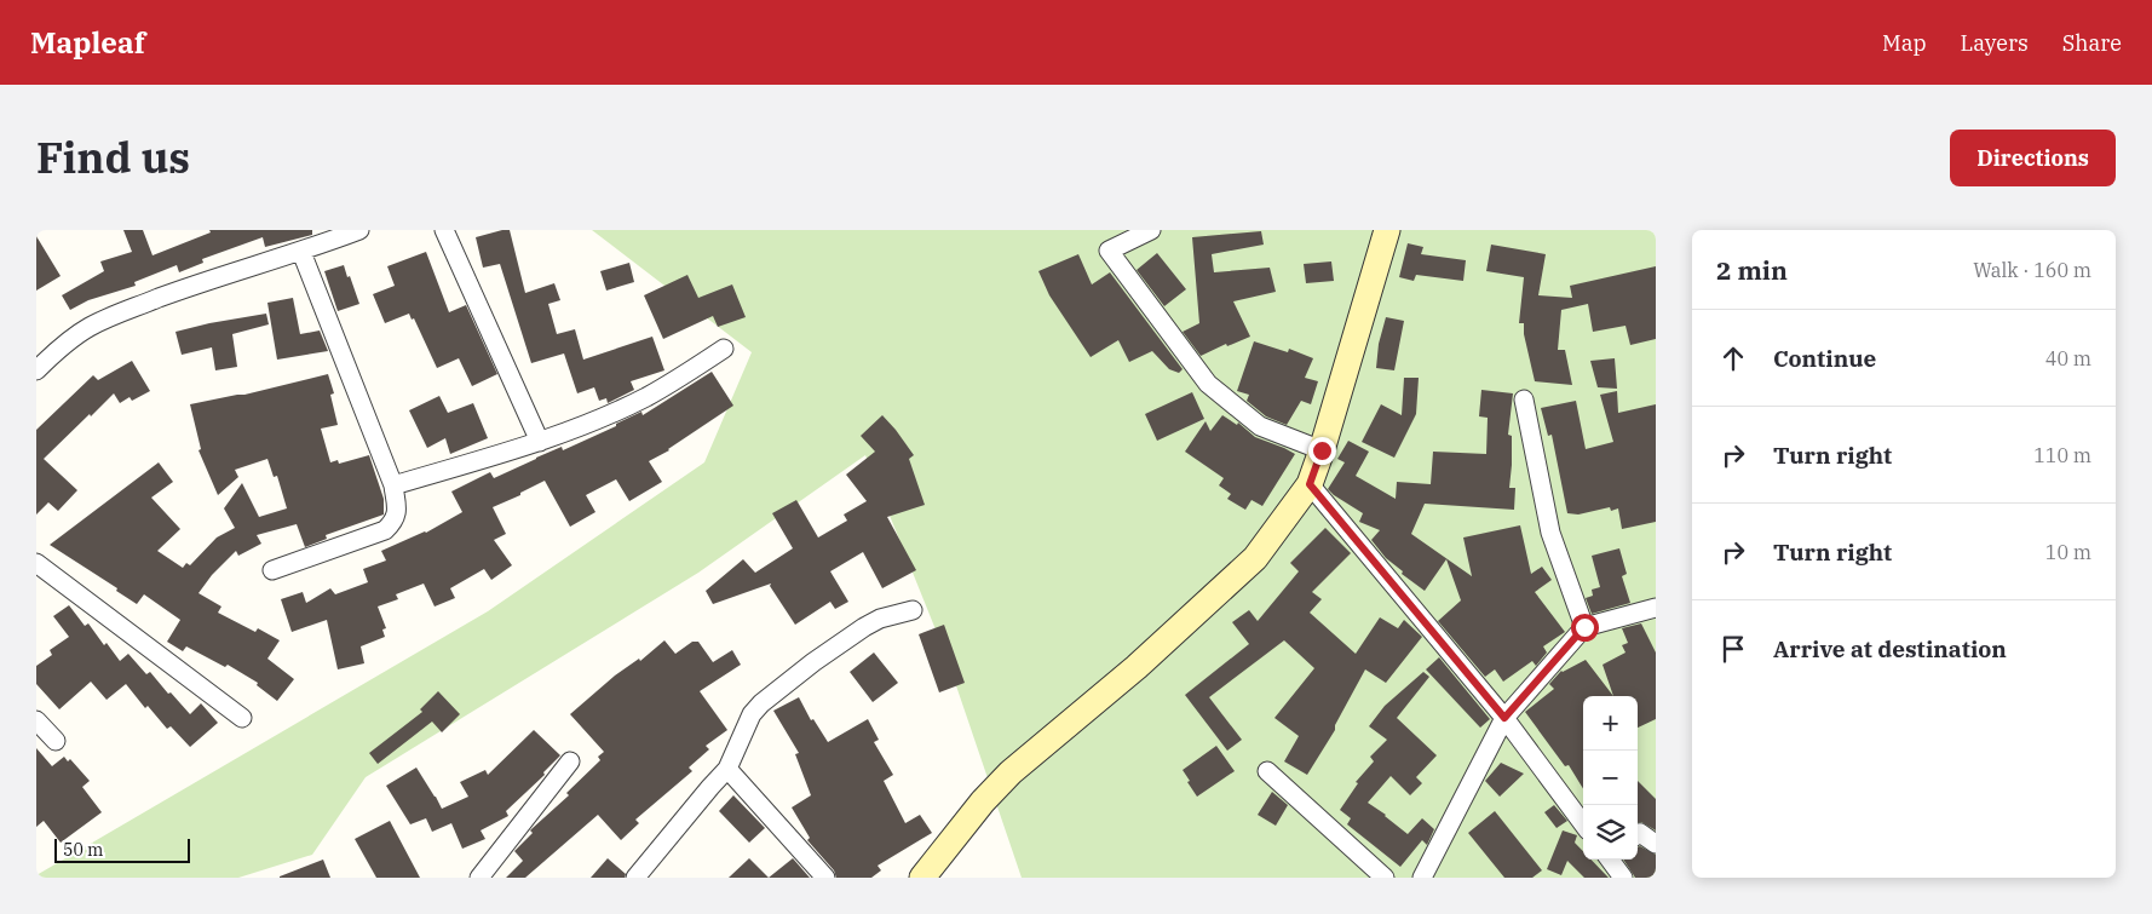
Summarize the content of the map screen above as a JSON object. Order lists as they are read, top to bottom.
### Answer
{
  "scale_bar": "50 m",
  "page": {
    "header": "Mapleaf",
    "nav": ["Map", "Layers", "Share"],
    "title": "Find us",
    "buttons": "Directions",
    "heading": ["2 min", "Walk · 160 m"],
    "list": [
      ["Continue", "40 m"],
      ["Turn right", "110 m"],
      ["Turn right", "10 m"],
      "Arrive at destination"
    ],
    "map_buttons": ["+", "−"],
    "scale": "50 m"
  }
}
